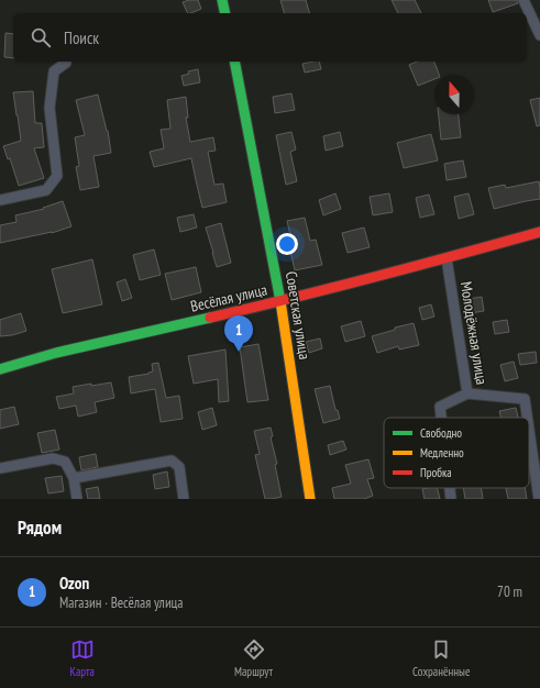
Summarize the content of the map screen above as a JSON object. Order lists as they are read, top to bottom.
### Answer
{
  "streets": {
    "street": ["Весёлая улица", "Советская улица", "Молодёжная улица"]
  },
  "crossings": [
    ["Весёлая улица", "Советская улица"],
    ["Весёлая улица", "Молодёжная улица"]
  ],
  "legend": ["Свободно", "Медленно", "Пробка"],
  "north": "top",
  "page": {
    "search": "Поиск",
    "pins": "1",
    "heading": "Рядом",
    "list": [
      {
        "mark": "1",
        "name": "Ozon",
        "note": "Магазин · Весёлая улица",
        "value": "70 m"
      }
    ],
    "nav": ["Карта", "Маршрут", "Сохранённые"]
  }
}
